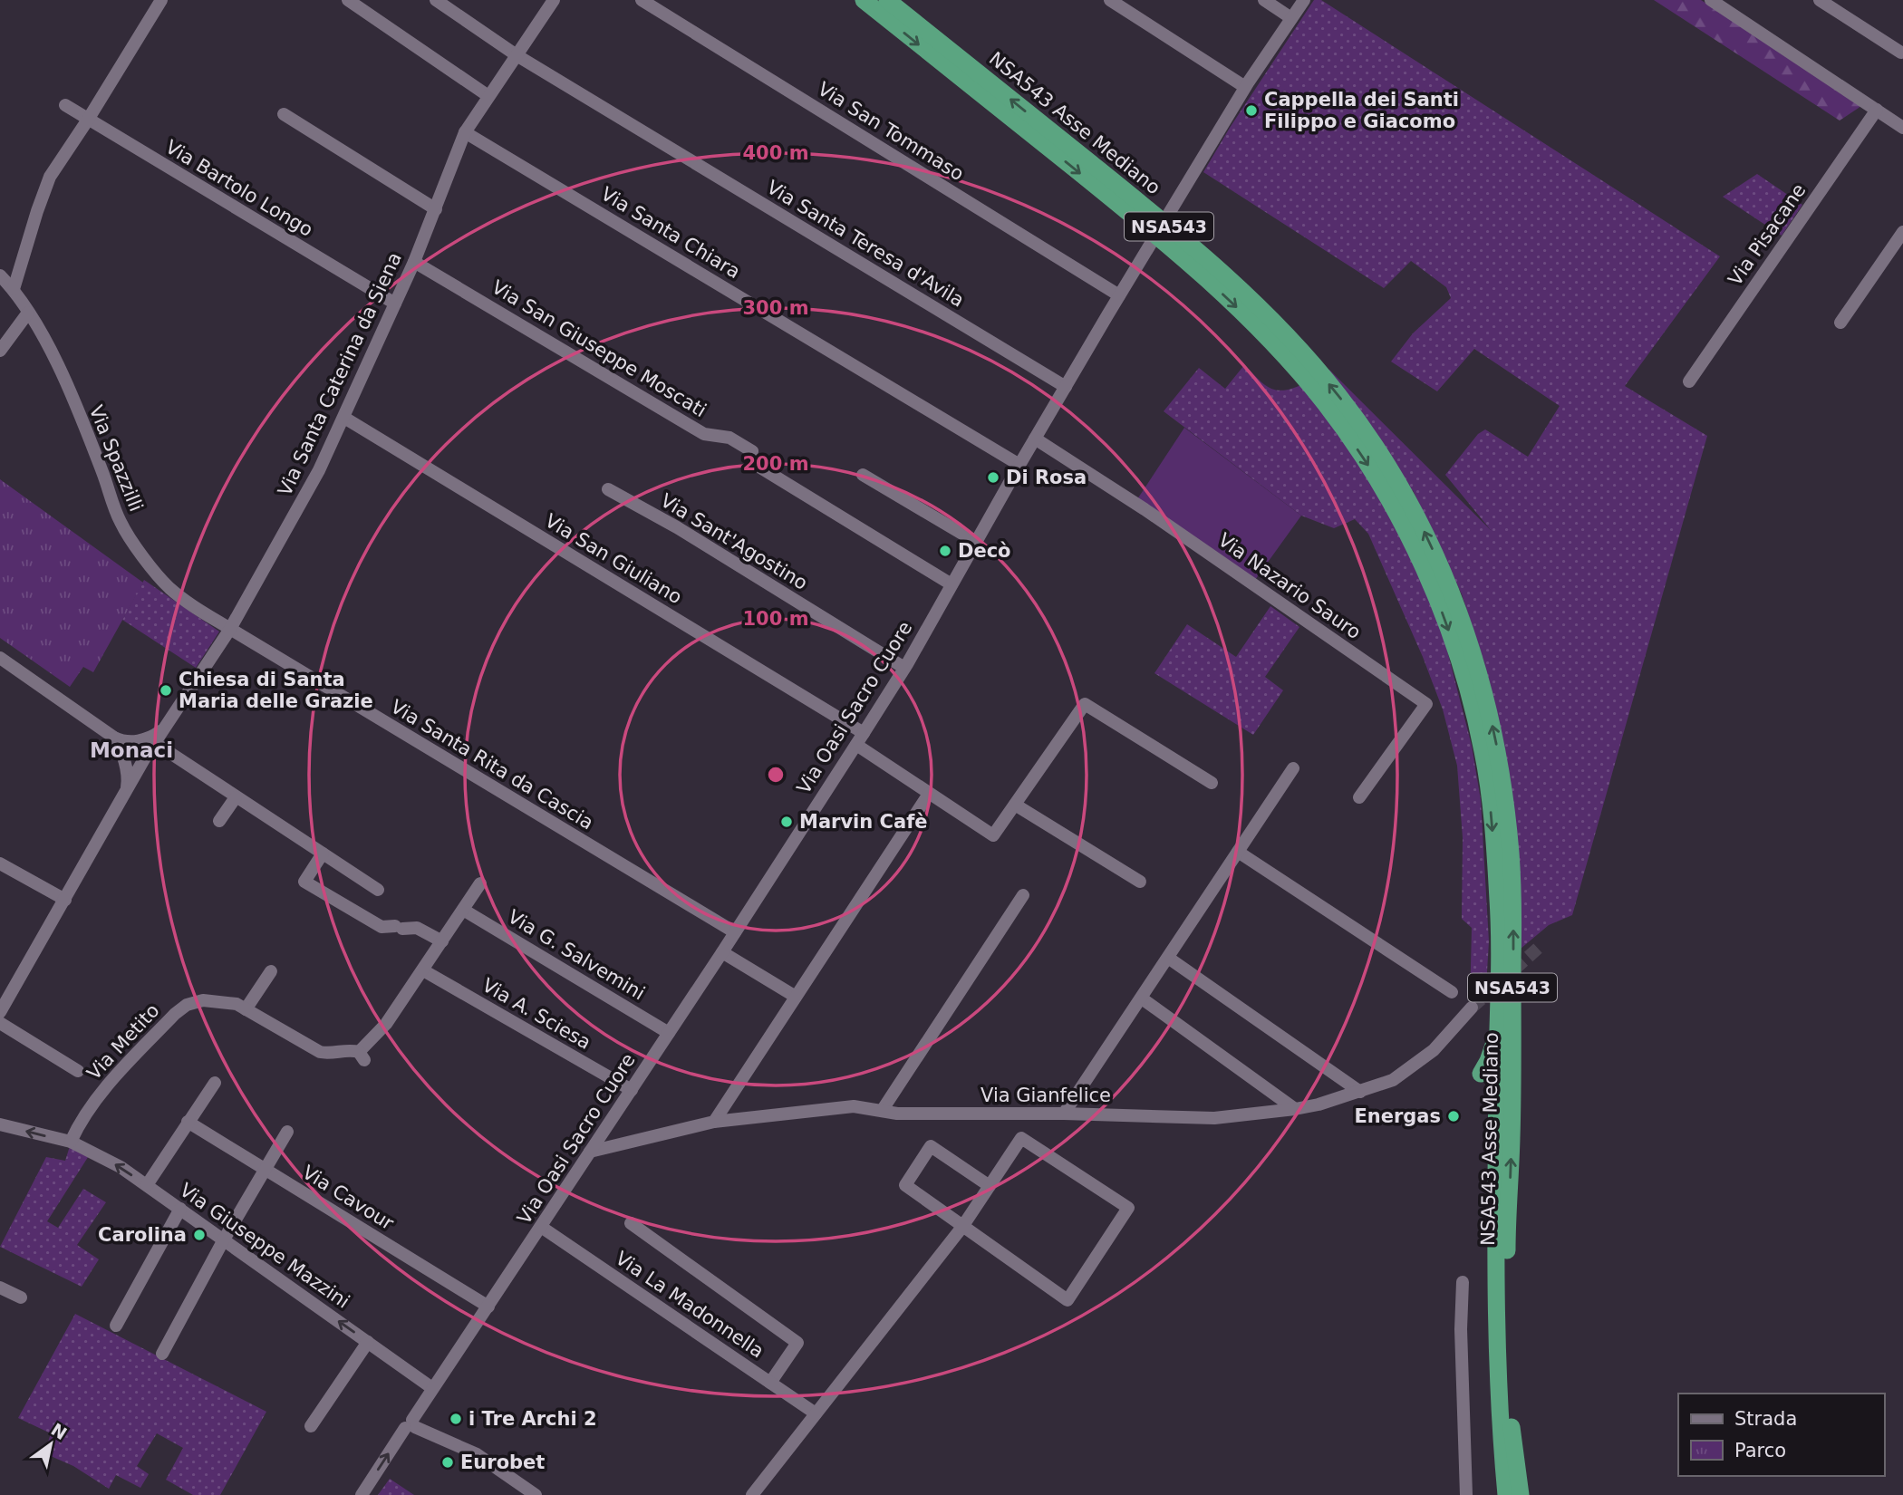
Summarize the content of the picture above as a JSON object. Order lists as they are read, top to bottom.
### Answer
{
  "streets": {
    "highway": ["NSA543 Asse Mediano", "NSA543"],
    "street": [
      "Via San Tommaso",
      "Via Bartolo Longo",
      "Via Santa Chiara",
      "Via Pisacane",
      "Via Santa Teresa d'Avila",
      "Via San Giuseppe Moscati",
      "Via Santa Caterina da Siena",
      "Via Spazzilli",
      "Via Sant'Agostino",
      "Via San Giuliano",
      "Via Nazario Sauro",
      "Via Oasi Sacro Cuore",
      "Via Santa Rita da Cascia",
      "Via G. Salvemini",
      "Via A. Sciesa",
      "Via Metito",
      "Via Gianfelice",
      "Via Cavour",
      "Via Giuseppe Mazzini",
      "Via La Madonnella"
    ]
  },
  "crossings": [
    ["Via San Tommaso", "Via Oasi Sacro Cuore"],
    ["Via Bartolo Longo", "Via Santa Caterina da Siena"],
    ["Via Santa Chiara", "Via Santa Caterina da Siena"],
    ["Via Santa Chiara", "Via Oasi Sacro Cuore"],
    ["Via Santa Teresa d'Avila", "Via Santa Caterina da Siena"],
    ["Via Santa Teresa d'Avila", "Via Oasi Sacro Cuore"],
    ["Via San Giuseppe Moscati", "Via Santa Caterina da Siena"],
    ["Via San Giuseppe Moscati", "Via Oasi Sacro Cuore"],
    ["Via Santa Caterina da Siena", "Via Spazzilli"],
    ["Via Santa Caterina da Siena", "Via San Giuliano"],
    ["Via Santa Caterina da Siena", "Via Santa Rita da Cascia"],
    ["Via Spazzilli", "Via Santa Rita da Cascia"],
    ["Via Sant'Agostino", "Via Oasi Sacro Cuore"],
    ["Via San Giuliano", "Via Oasi Sacro Cuore"],
    ["Via Nazario Sauro", "Via Oasi Sacro Cuore"],
    ["Via Oasi Sacro Cuore", "Via Santa Rita da Cascia"],
    ["Via Oasi Sacro Cuore", "Via G. Salvemini"],
    ["Via Oasi Sacro Cuore", "Via A. Sciesa"],
    ["Via Oasi Sacro Cuore", "Via Gianfelice"],
    ["Via Oasi Sacro Cuore", "Via Cavour"],
    ["Via Oasi Sacro Cuore", "Via Giuseppe Mazzini"],
    ["Via Oasi Sacro Cuore", "Via La Madonnella"],
    ["Via G. Salvemini", "Via Metito"],
    ["Via A. Sciesa", "Via Metito"],
    ["Via Metito", "Via Giuseppe Mazzini"]
  ],
  "one_way": ["Via Giuseppe Mazzini"],
  "districts": ["Monaci"],
  "places": [
    "Cappella dei Santi Filippo e Giacomo",
    "Di Rosa",
    "Decò",
    "Chiesa di Santa Maria delle Grazie",
    "Marvin Cafè",
    "Energas",
    "Carolina",
    "i Tre Archi 2",
    "Eurobet"
  ],
  "legend": ["Strada", "Parco"],
  "north": "top right",
  "rings": [
    "400 m",
    "300 m",
    "200 m",
    "100 m"
  ]
}
